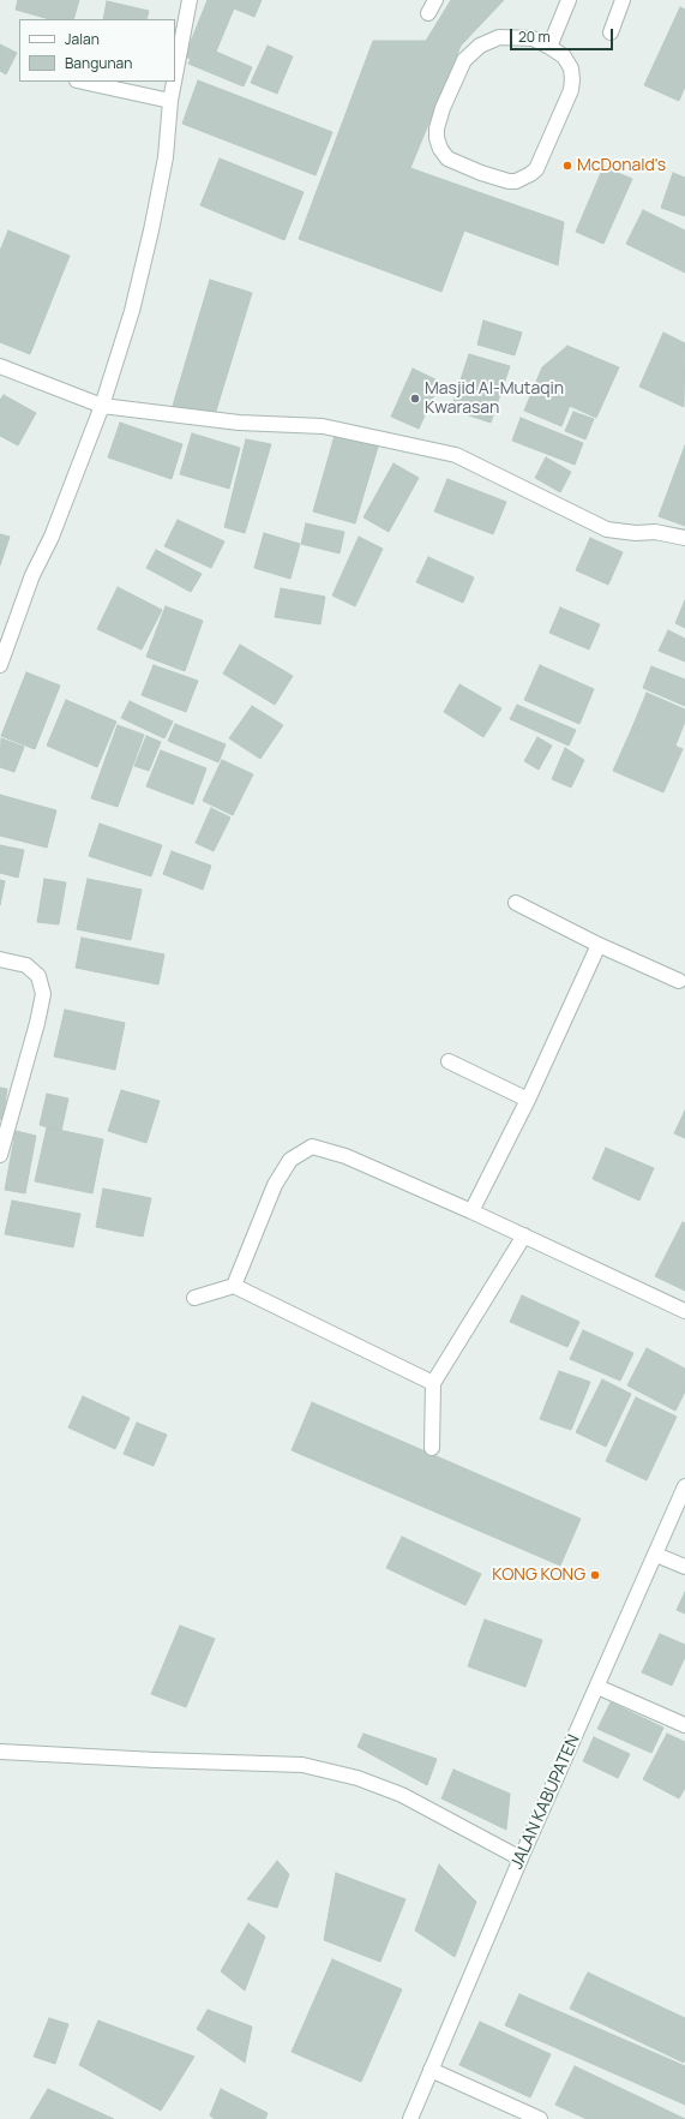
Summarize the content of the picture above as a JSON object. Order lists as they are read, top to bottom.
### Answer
{
  "streets": {
    "street": ["JALAN KABUPATEN"]
  },
  "places": ["McDonald's", "Masjid Al-Mutaqin Kwarasan", "KONG KONG"],
  "legend": ["Jalan", "Bangunan"],
  "scale_bar": "20 m"
}
